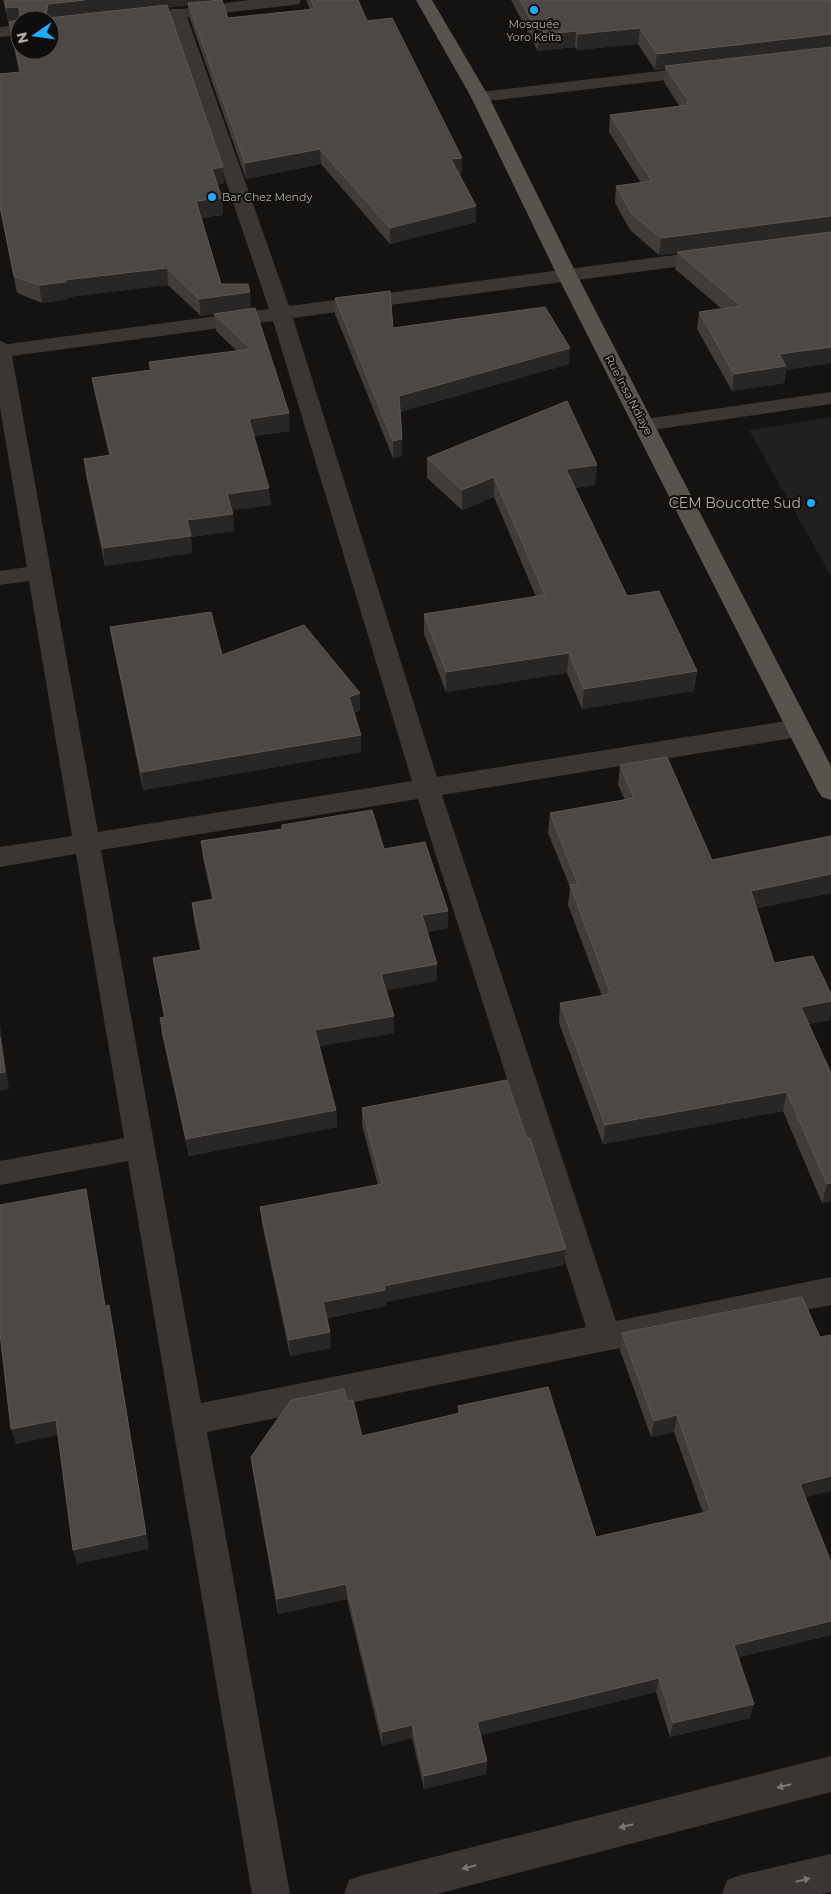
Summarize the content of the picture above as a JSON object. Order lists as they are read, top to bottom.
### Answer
{
  "streets": {
    "main road": ["Rue Insa Ndiaye"]
  },
  "places": ["Mosquée Yoro Keita", "Bar Chez Mendy", "CEM Boucotte Sud"],
  "north": "left"
}
